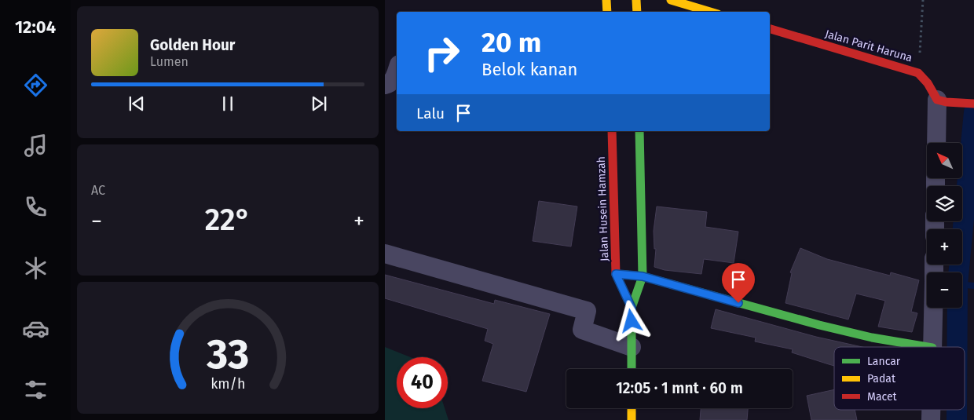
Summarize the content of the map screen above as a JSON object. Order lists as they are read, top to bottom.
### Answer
{
  "streets": {
    "street": ["Jalan Parit Haruna", "Jalan Husein Hamzah"]
  },
  "legend": ["Lancar", "Padat", "Macet"],
  "north": "top left",
  "page": {
    "tabs": "12:04",
    "turn": ["20 m", "Belok kanan"],
    "song": ["Golden Hour", "Lumen"],
    "then": "Lalu",
    "map_buttons": ["+", "−"],
    "tile": "AC",
    "heat": ["−", "22°", "+"],
    "limit": "40",
    "trip": "12:05 · 1 mnt · 60 m",
    "gauge": ["33", "km/h"]
  }
}
